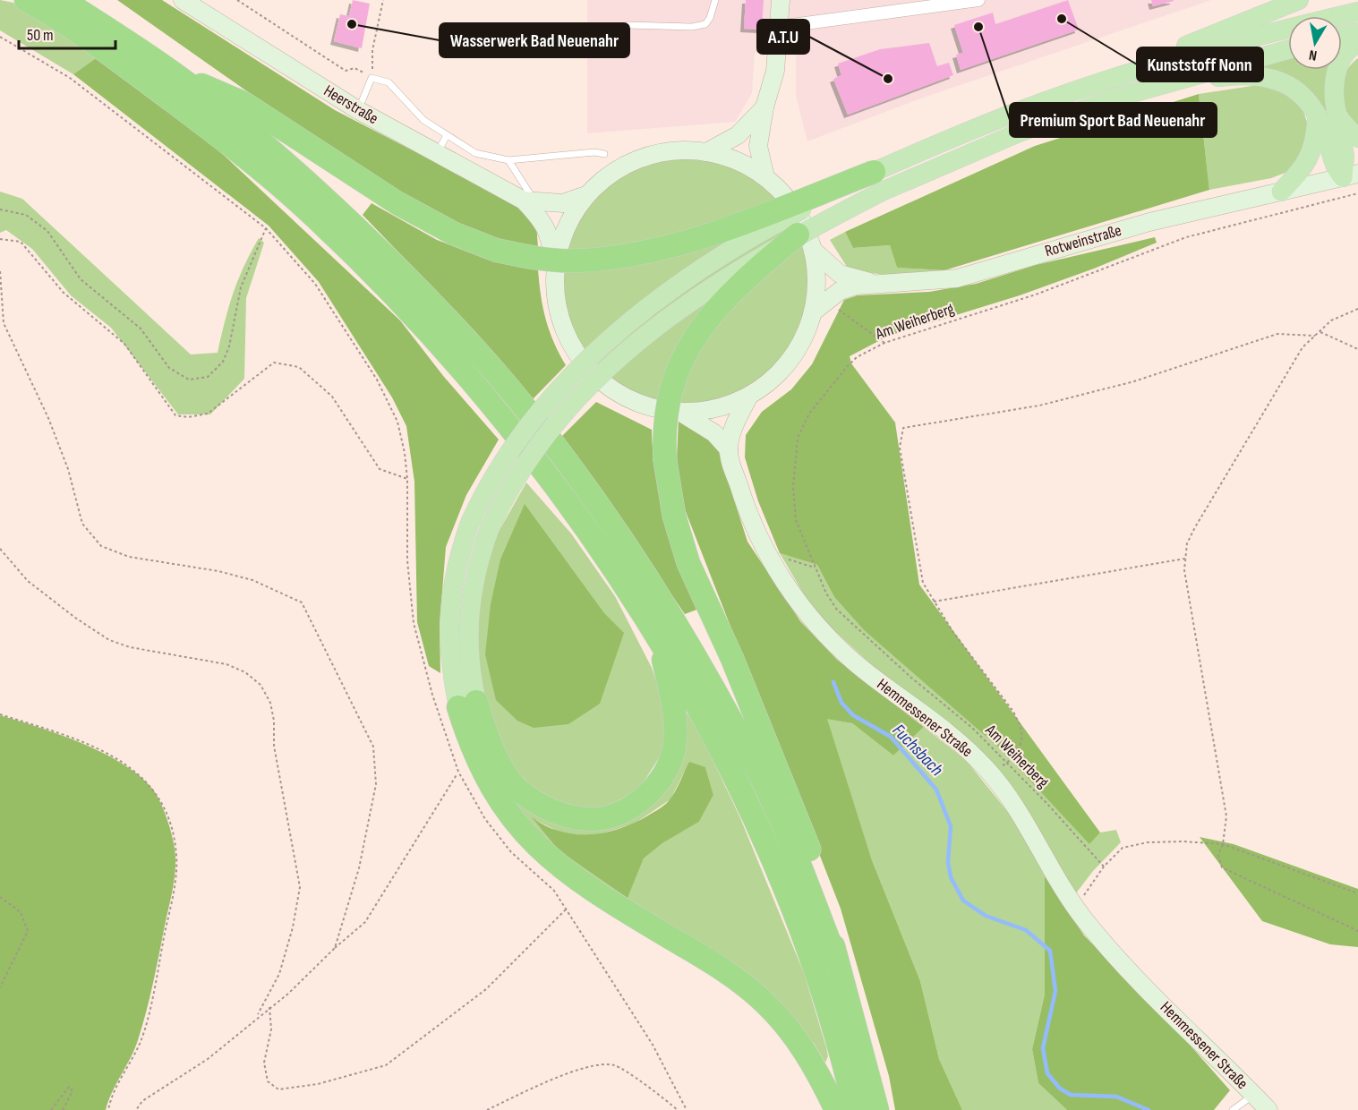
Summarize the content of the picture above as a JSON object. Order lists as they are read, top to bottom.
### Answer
{
  "streets": {
    "main road": ["Heerstraße", "Rotweinstraße", "Hemmessener Straße"],
    "path": ["Am Weiherberg"]
  },
  "water": ["Fuchsbach"],
  "places": [
    "Kunststoff Nonn",
    "Wasserwerk Bad Neuenahr",
    "Premium Sport Bad Neuenahr",
    "A.T.U"
  ],
  "scale_bar": "50 m",
  "north": "bottom"
}
